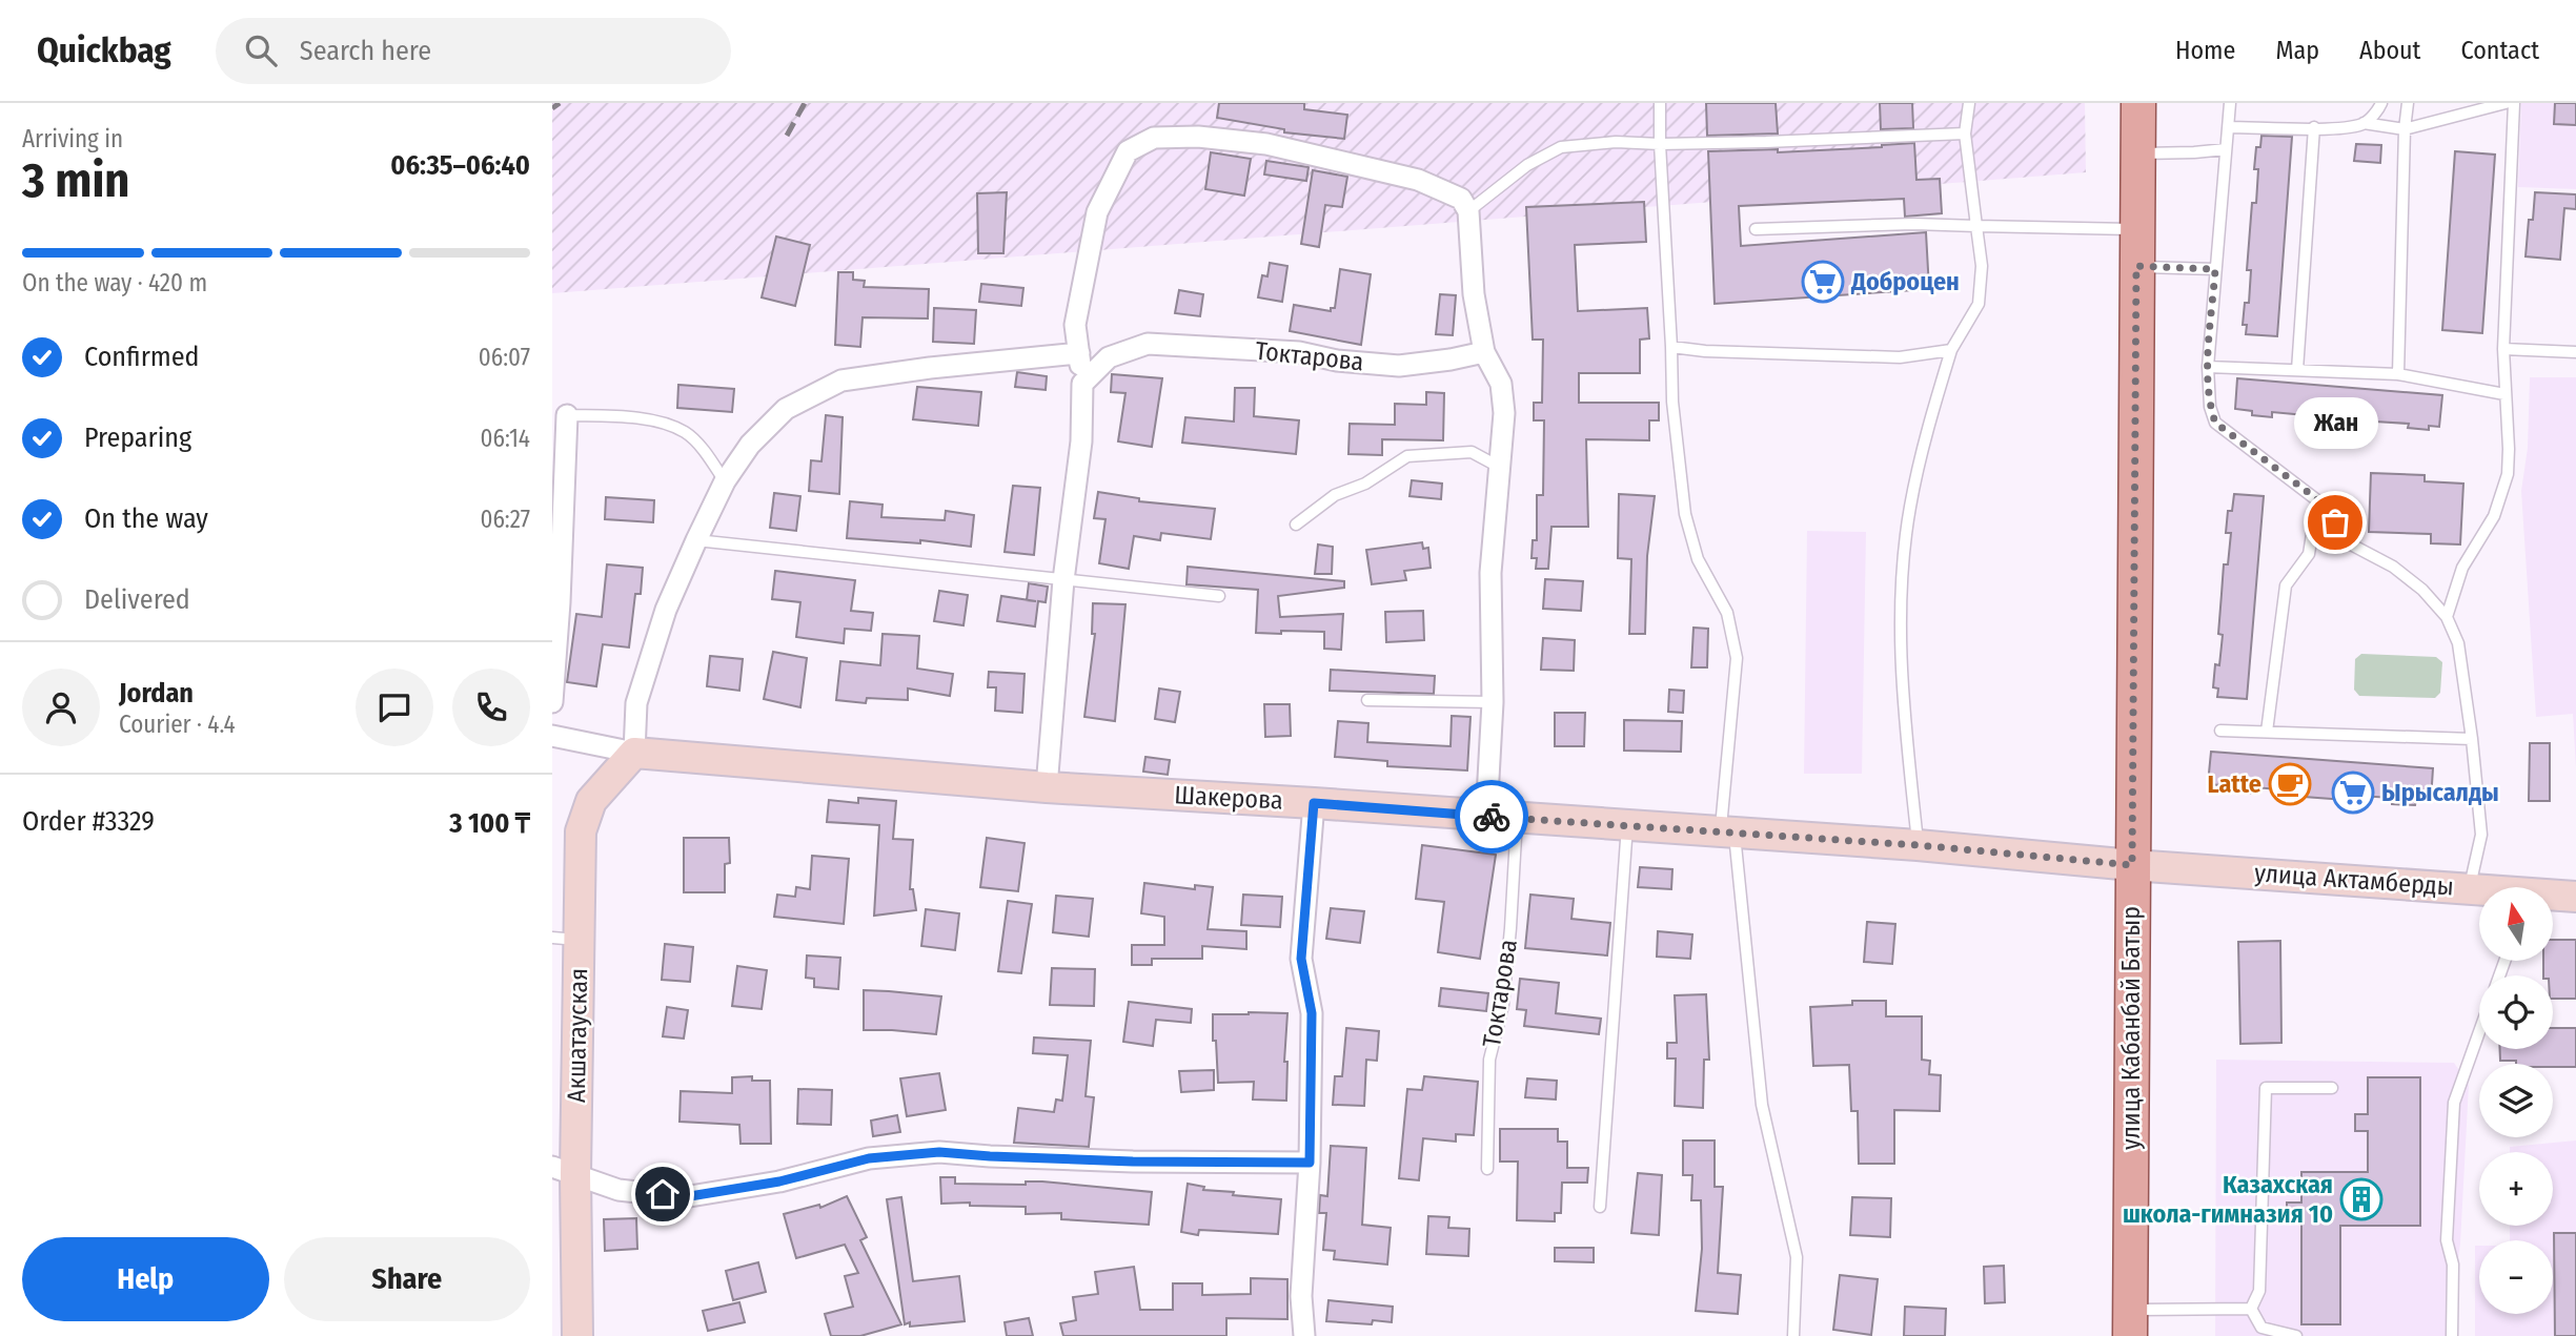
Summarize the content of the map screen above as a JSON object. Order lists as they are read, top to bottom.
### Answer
{
  "streets": {
    "main road": ["улица Кабанбай Батыр"],
    "street": [
      "Токтарова",
      "Шакерова",
      "улица Актамберды",
      "Акшатауская"
    ]
  },
  "crossings": [
    ["Токтарова", "Шакерова"],
    ["Шакерова", "улица Актамберды"],
    ["Шакерова", "улица Кабанбай Батыр"],
    ["Шакерова", "Акшатауская"],
    ["улица Актамберды", "улица Кабанбай Батыр"]
  ],
  "places": {
    "supermarket": ["Доброцен", "Ырысалды"],
    "other": ["Жан"],
    "cafe": ["Latte"],
    "building": ["Казахская школа-гимназия 10"]
  },
  "north": "top",
  "page": {
    "header": "Quickbag",
    "search": "Search here",
    "nav": [
      "Home",
      "Map",
      "About",
      "Contact"
    ],
    "heading": ["3 min", "Arriving in", "06:35–06:40"],
    "panel": [
      "Jordan",
      "Courier · 4.4",
      "Order #3329",
      "3 100 ₸"
    ],
    "bar": "On the way · 420 m",
    "list": [
      ["Confirmed", "06:07"],
      ["Preparing", "06:14"],
      ["On the way", "06:27"],
      "Delivered"
    ],
    "bubble": "Жан",
    "map_buttons": ["+", "−"],
    "buttons": ["Help", "Share"]
  }
}
